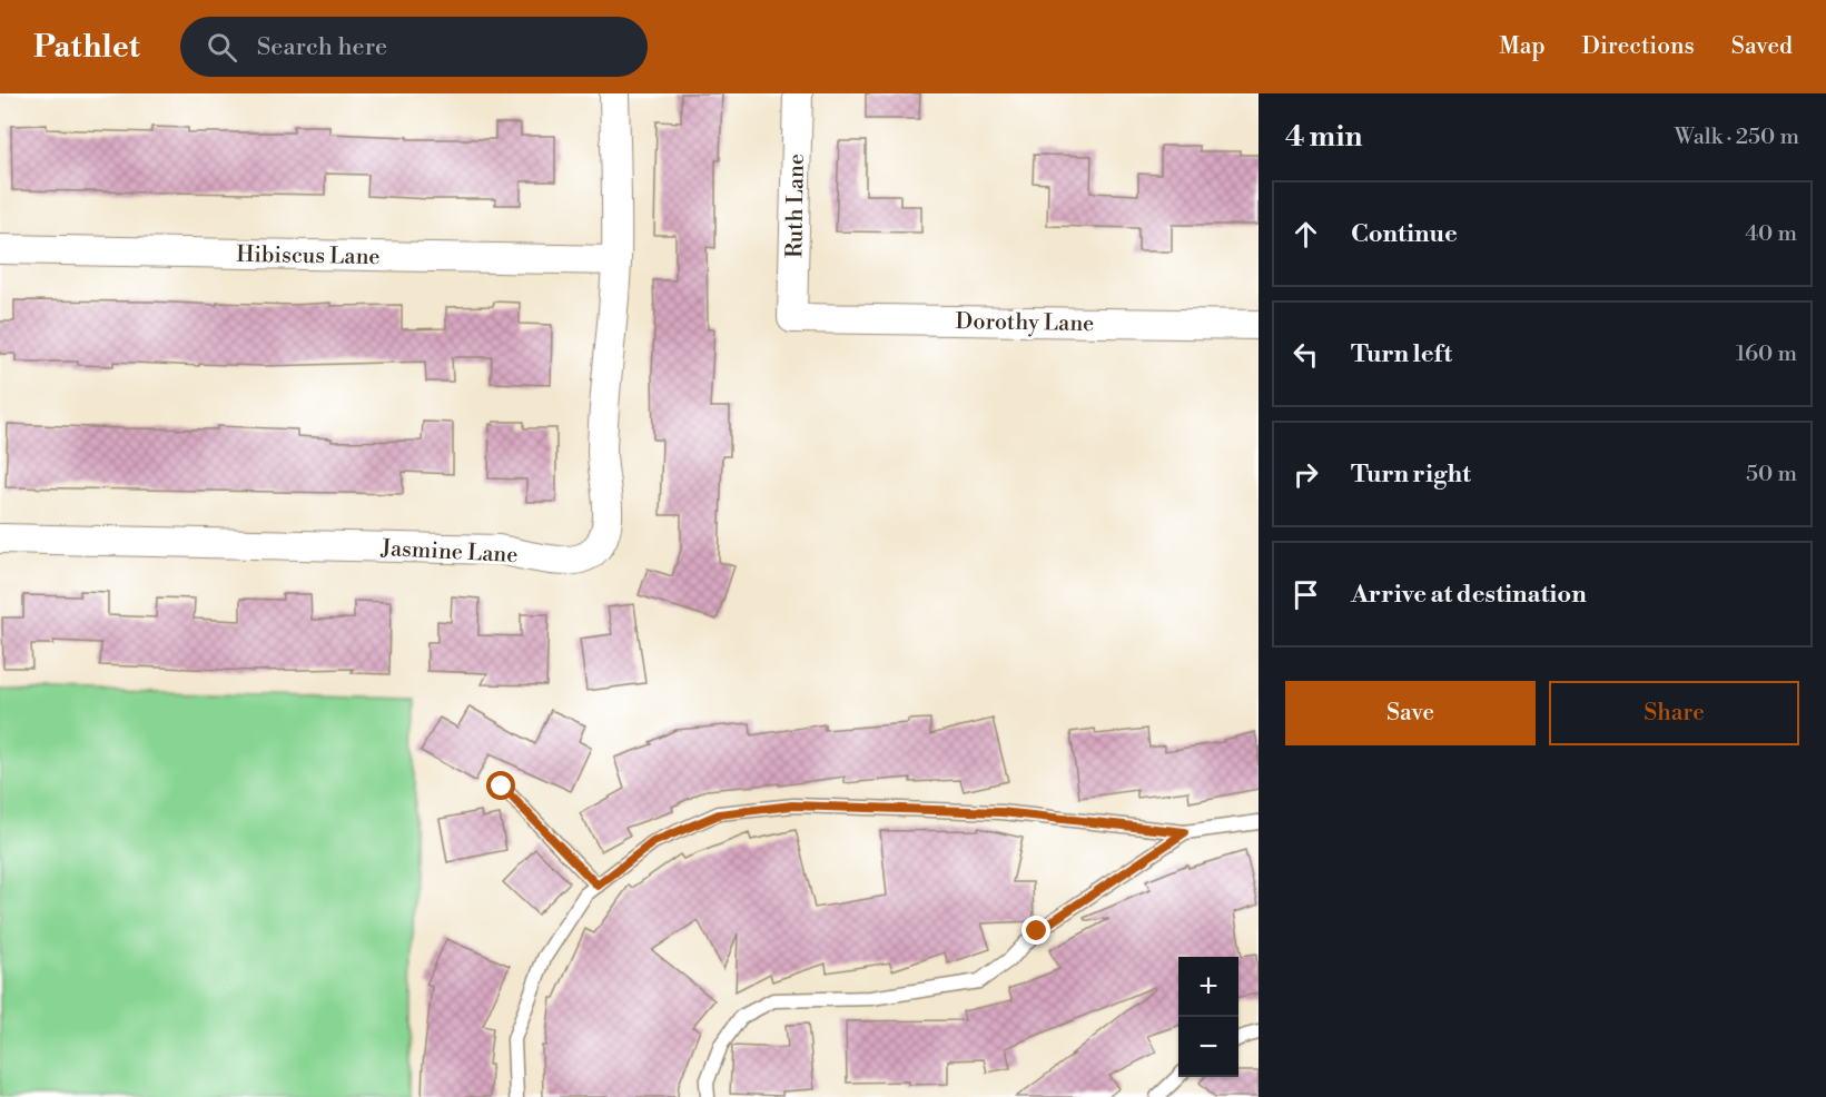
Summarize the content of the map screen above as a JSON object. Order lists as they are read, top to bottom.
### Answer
{
  "streets": {
    "street": [
      "Ruth Lane",
      "Hibiscus Lane",
      "Dorothy Lane",
      "Jasmine Lane"
    ]
  },
  "crossings": [
    ["Ruth Lane", "Dorothy Lane"],
    ["Hibiscus Lane", "Jasmine Lane"]
  ],
  "page": {
    "header": "Pathlet",
    "search": "Search here",
    "nav": ["Map", "Directions", "Saved"],
    "heading": ["4 min", "Walk · 250 m"],
    "list": [
      ["Continue", "40 m"],
      ["Turn left", "160 m"],
      ["Turn right", "50 m"],
      "Arrive at destination"
    ],
    "buttons": ["Save", "Share"],
    "map_buttons": ["+", "−"]
  }
}
